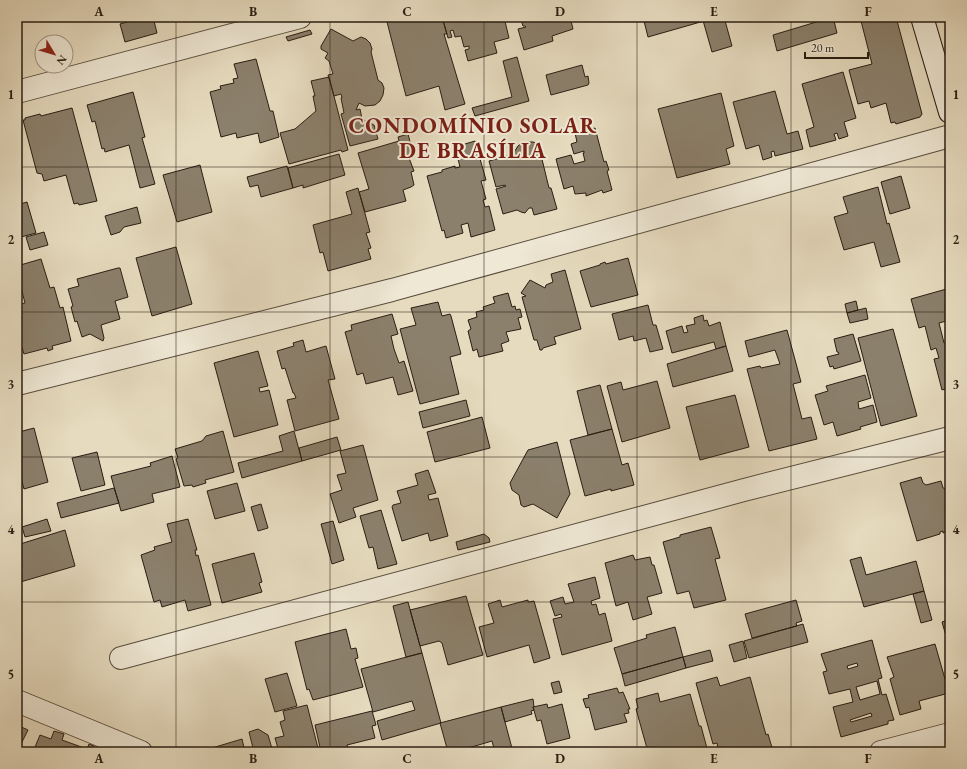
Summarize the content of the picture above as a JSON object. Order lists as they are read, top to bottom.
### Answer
{
  "districts": ["CONDOMÍNIO SOLAR DE BRASÍLIA"],
  "scale_bar": "20 m",
  "north": "bottom right",
  "grid": {
    "columns": [
      "A",
      "B",
      "C",
      "D",
      "E",
      "F"
    ],
    "rows": [
      "1",
      "2",
      "3",
      "4",
      "5"
    ]
  }
}
